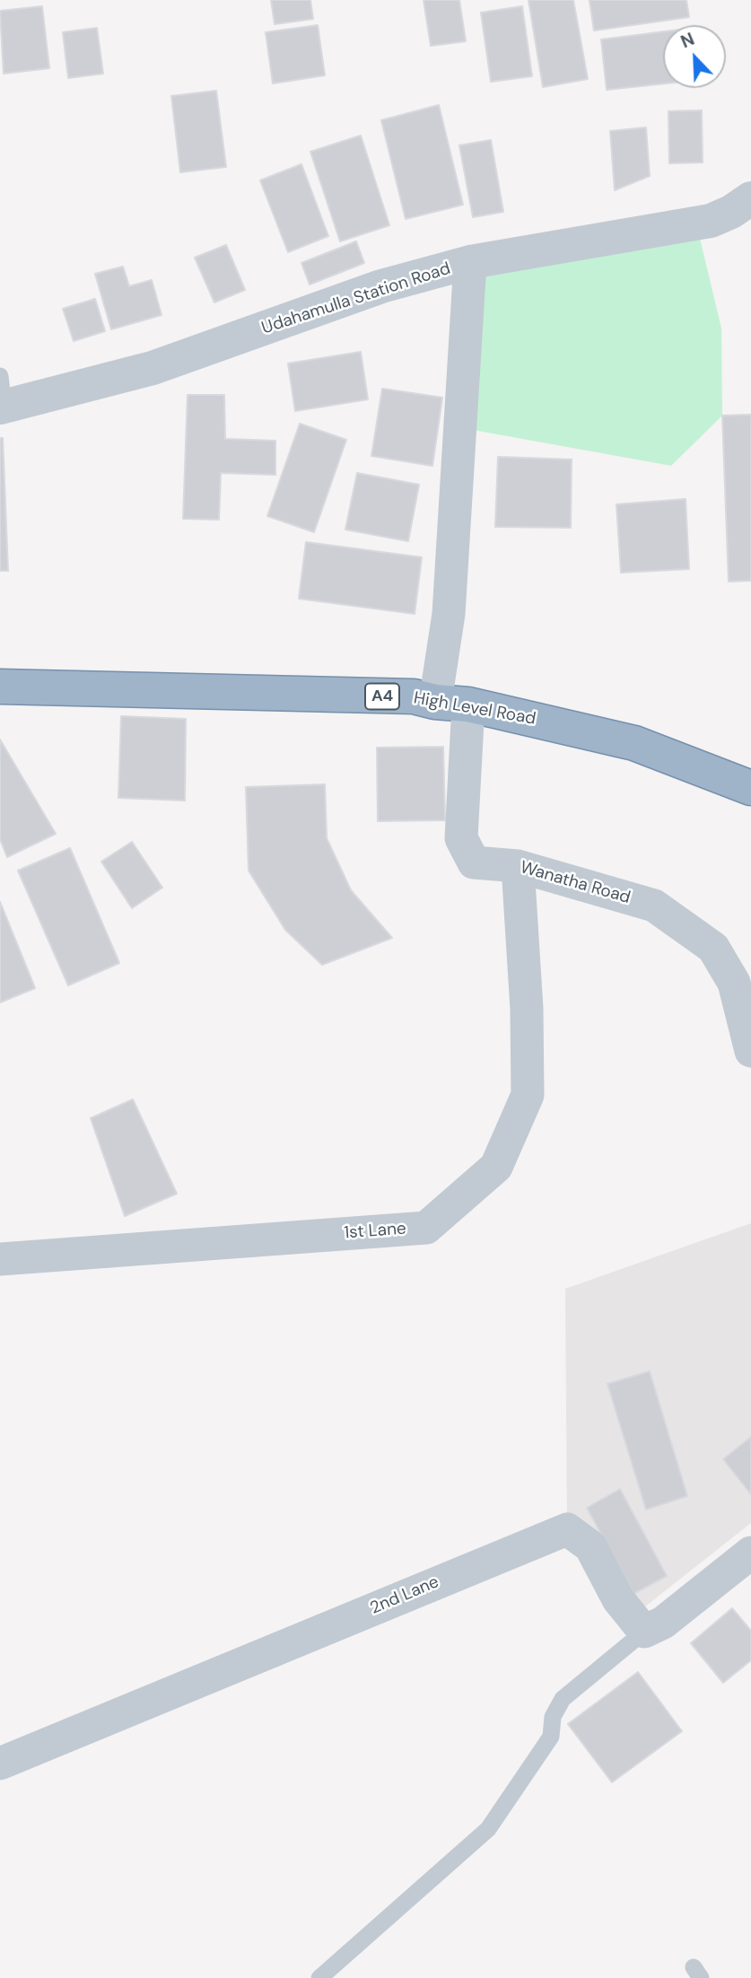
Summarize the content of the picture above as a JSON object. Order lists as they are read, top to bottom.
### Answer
{
  "streets": {
    "highway": ["A4", "High Level Road"],
    "street": [
      "Udahamulla Station Road",
      "Wanatha Road",
      "1st Lane",
      "2nd Lane"
    ]
  },
  "crossings": [
    ["High Level Road", "Wanatha Road"],
    ["Wanatha Road", "1st Lane"]
  ],
  "north": "top left"
}
